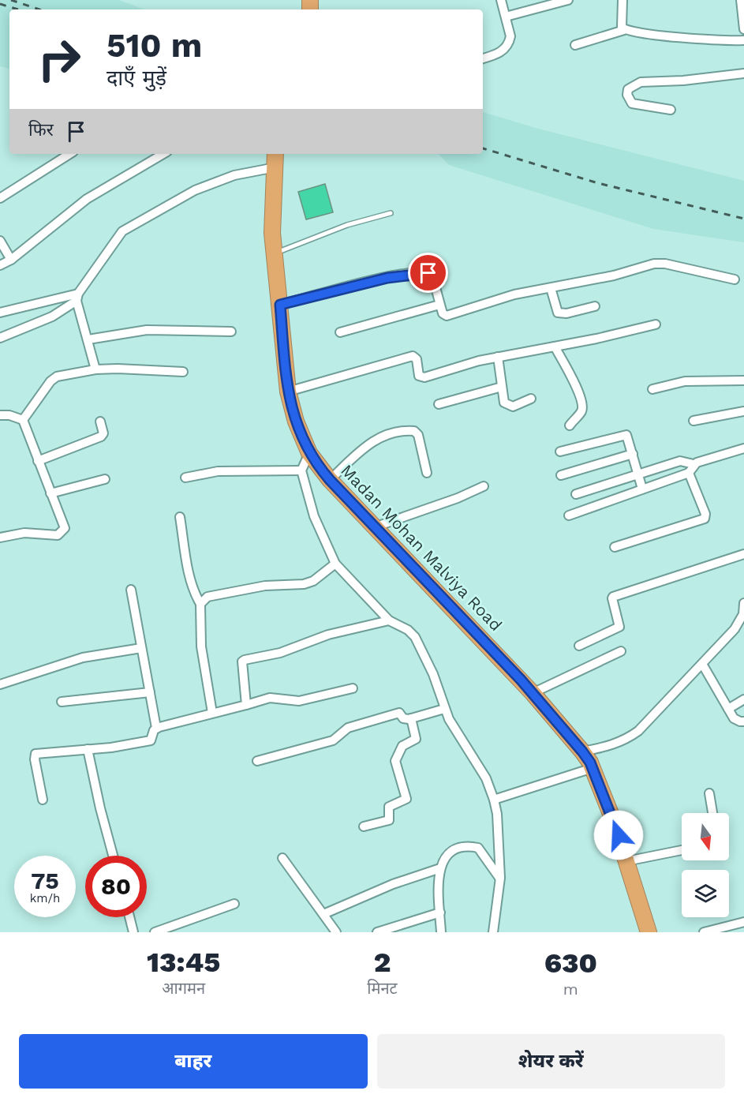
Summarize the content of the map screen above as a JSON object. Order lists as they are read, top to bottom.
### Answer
{
  "streets": {
    "highway": ["Madan Mohan Malviya Road"]
  },
  "north": "bottom",
  "page": {
    "turn": ["510 m", "दाएँ मुड़ें"],
    "then": "फिर",
    "speed": "75 km/h",
    "limit": "80",
    "eta": [
      "13:45",
      "आगमन",
      "2",
      "मिनट",
      "630",
      "m"
    ],
    "buttons": ["बाहर", "शेयर करें"]
  }
}
